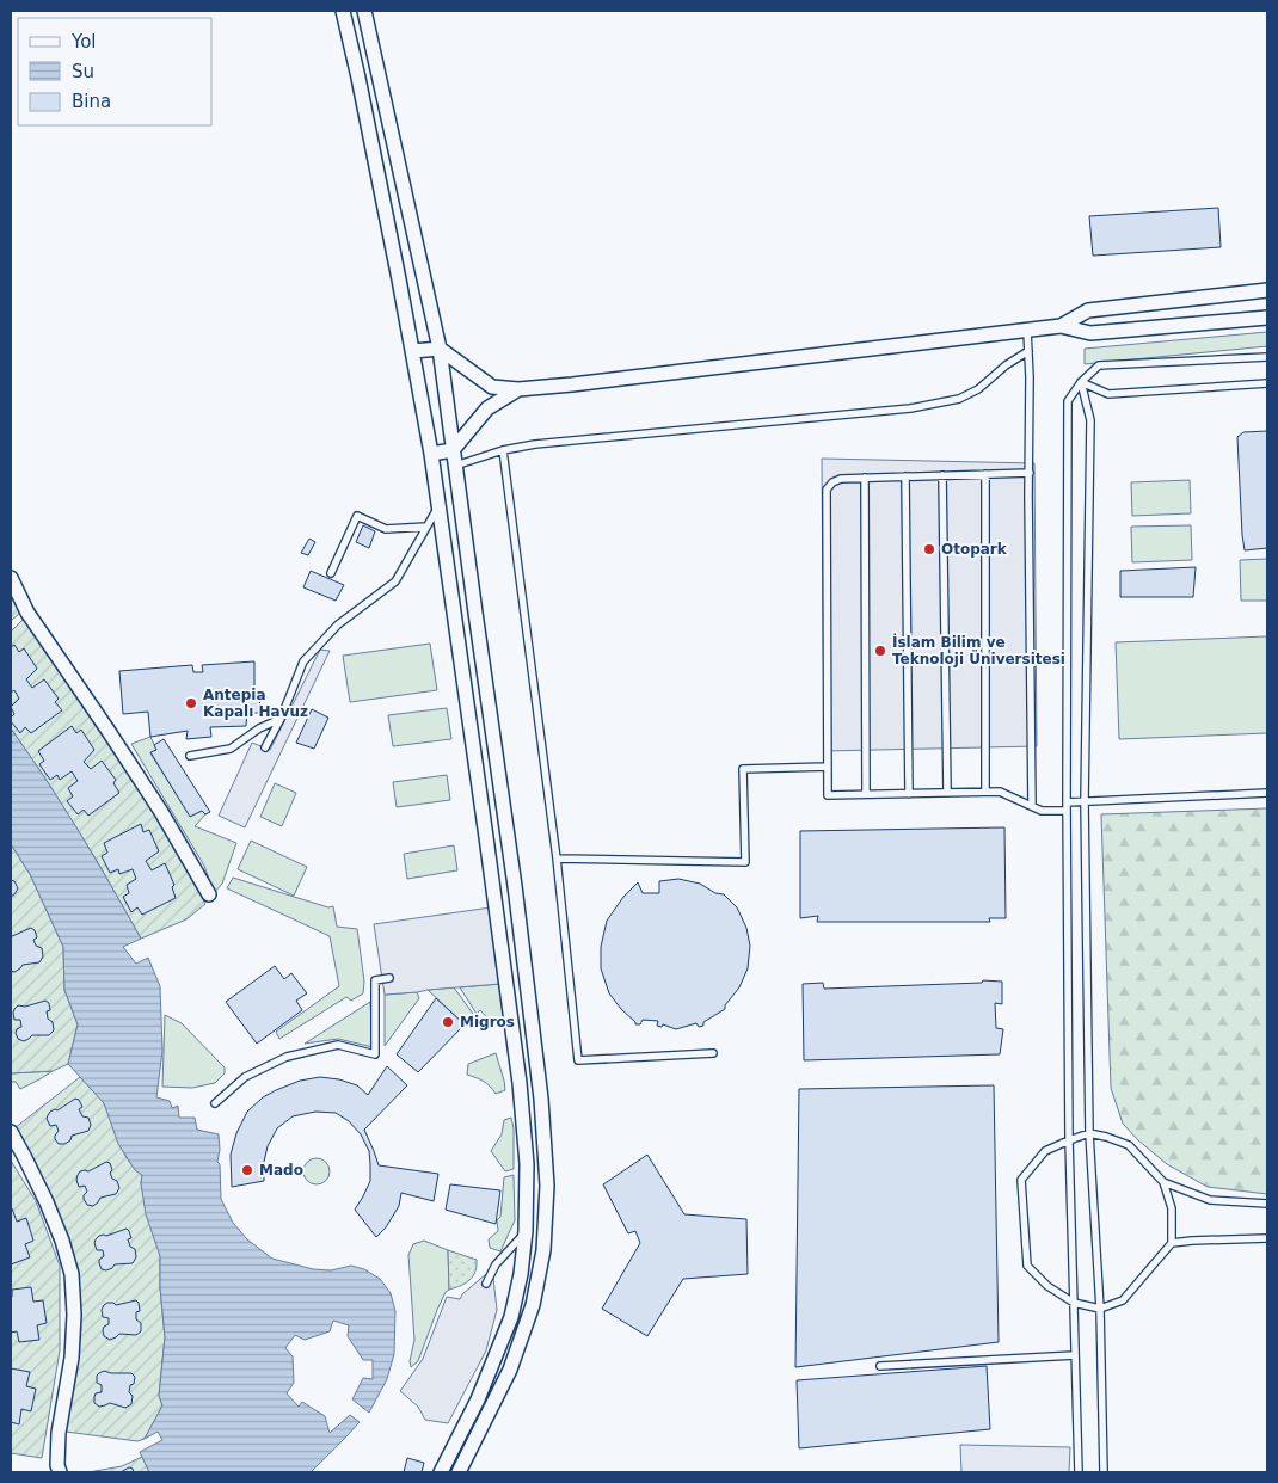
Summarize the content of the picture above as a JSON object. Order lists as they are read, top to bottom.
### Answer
{
  "places": [
    "Otopark",
    "İslam Bilim ve Teknoloji Üniversitesi",
    "Antepia Kapalı Havuz",
    "Migros",
    "Mado"
  ],
  "legend": ["Yol", "Su", "Bina"]
}
